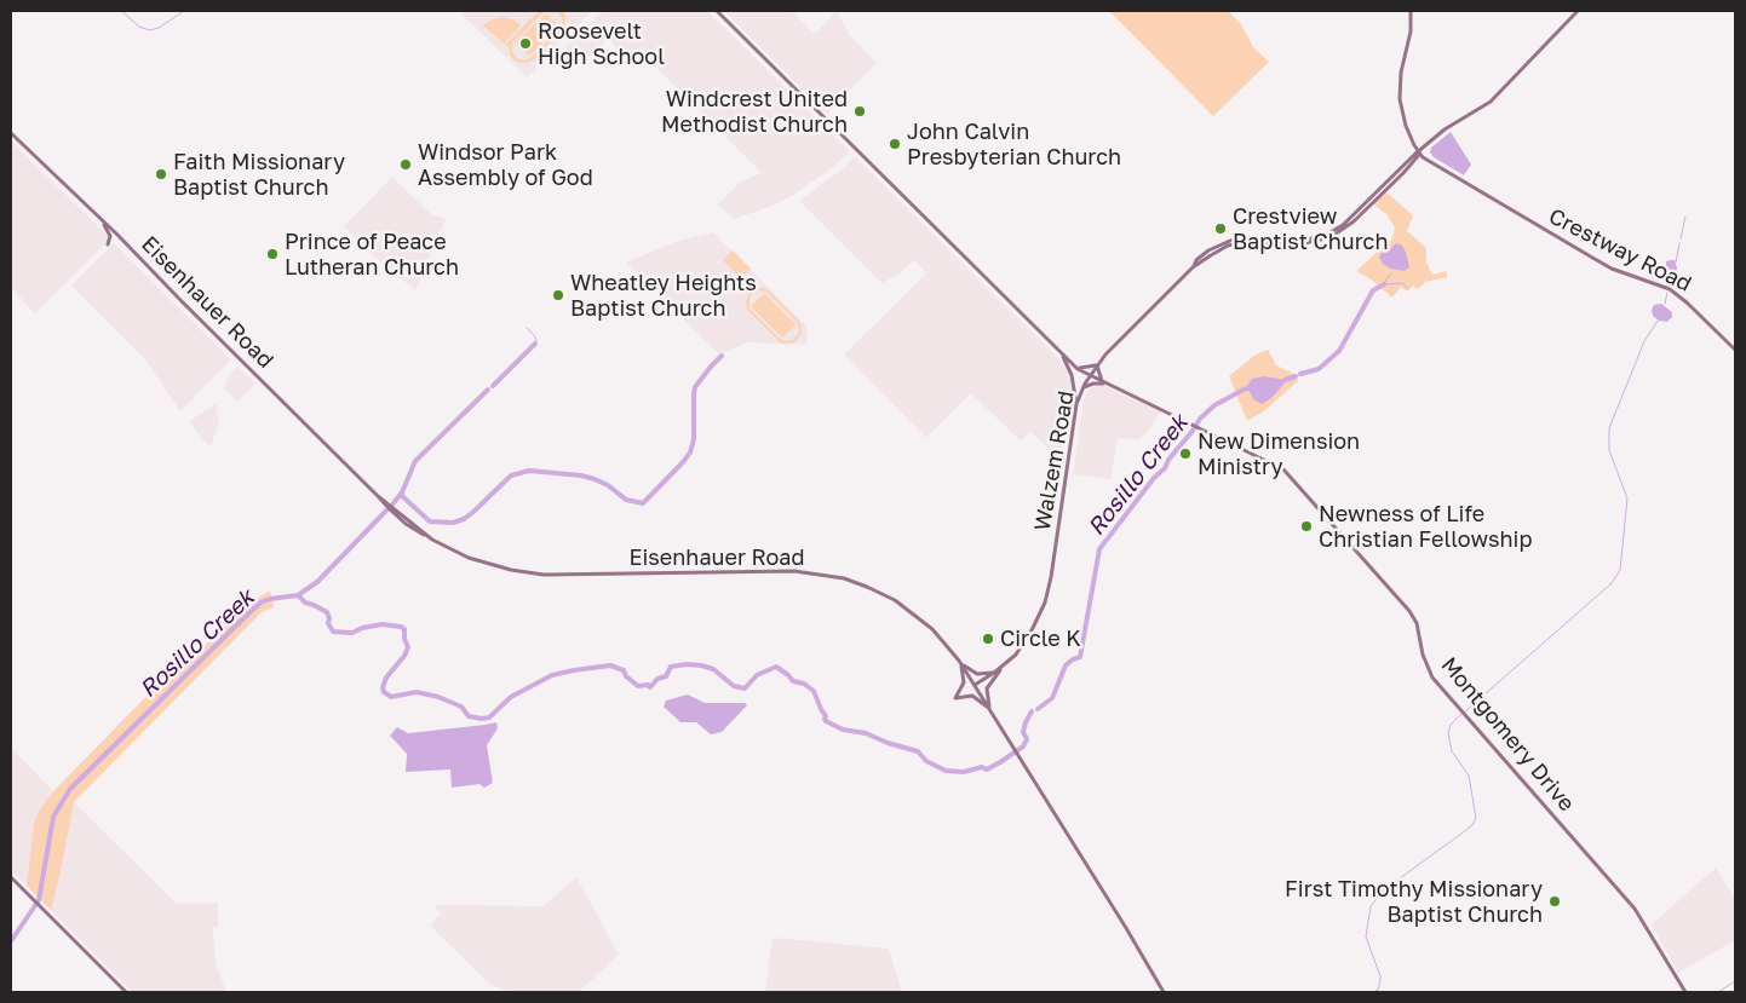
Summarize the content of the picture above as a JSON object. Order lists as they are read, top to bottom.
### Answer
{
  "streets": {
    "main road": [
      "Crestway Road",
      "Eisenhauer Road",
      "Walzem Road",
      "Montgomery Drive"
    ]
  },
  "crossings": [
    ["Eisenhauer Road", "Walzem Road"],
    ["Walzem Road", "Montgomery Drive"]
  ],
  "water": ["Rosillo Creek"],
  "places": [
    "Roosevelt High School",
    "Windcrest United Methodist Church",
    "John Calvin Presbyterian Church",
    "Windsor Park Assembly of God",
    "Faith Missionary Baptist Church",
    "Crestview Baptist Church",
    "Prince of Peace Lutheran Church",
    "Wheatley Heights Baptist Church",
    "New Dimension Ministry",
    "Newness of Life Christian Fellowship",
    "Circle K",
    "First Timothy Missionary Baptist Church"
  ]
}
